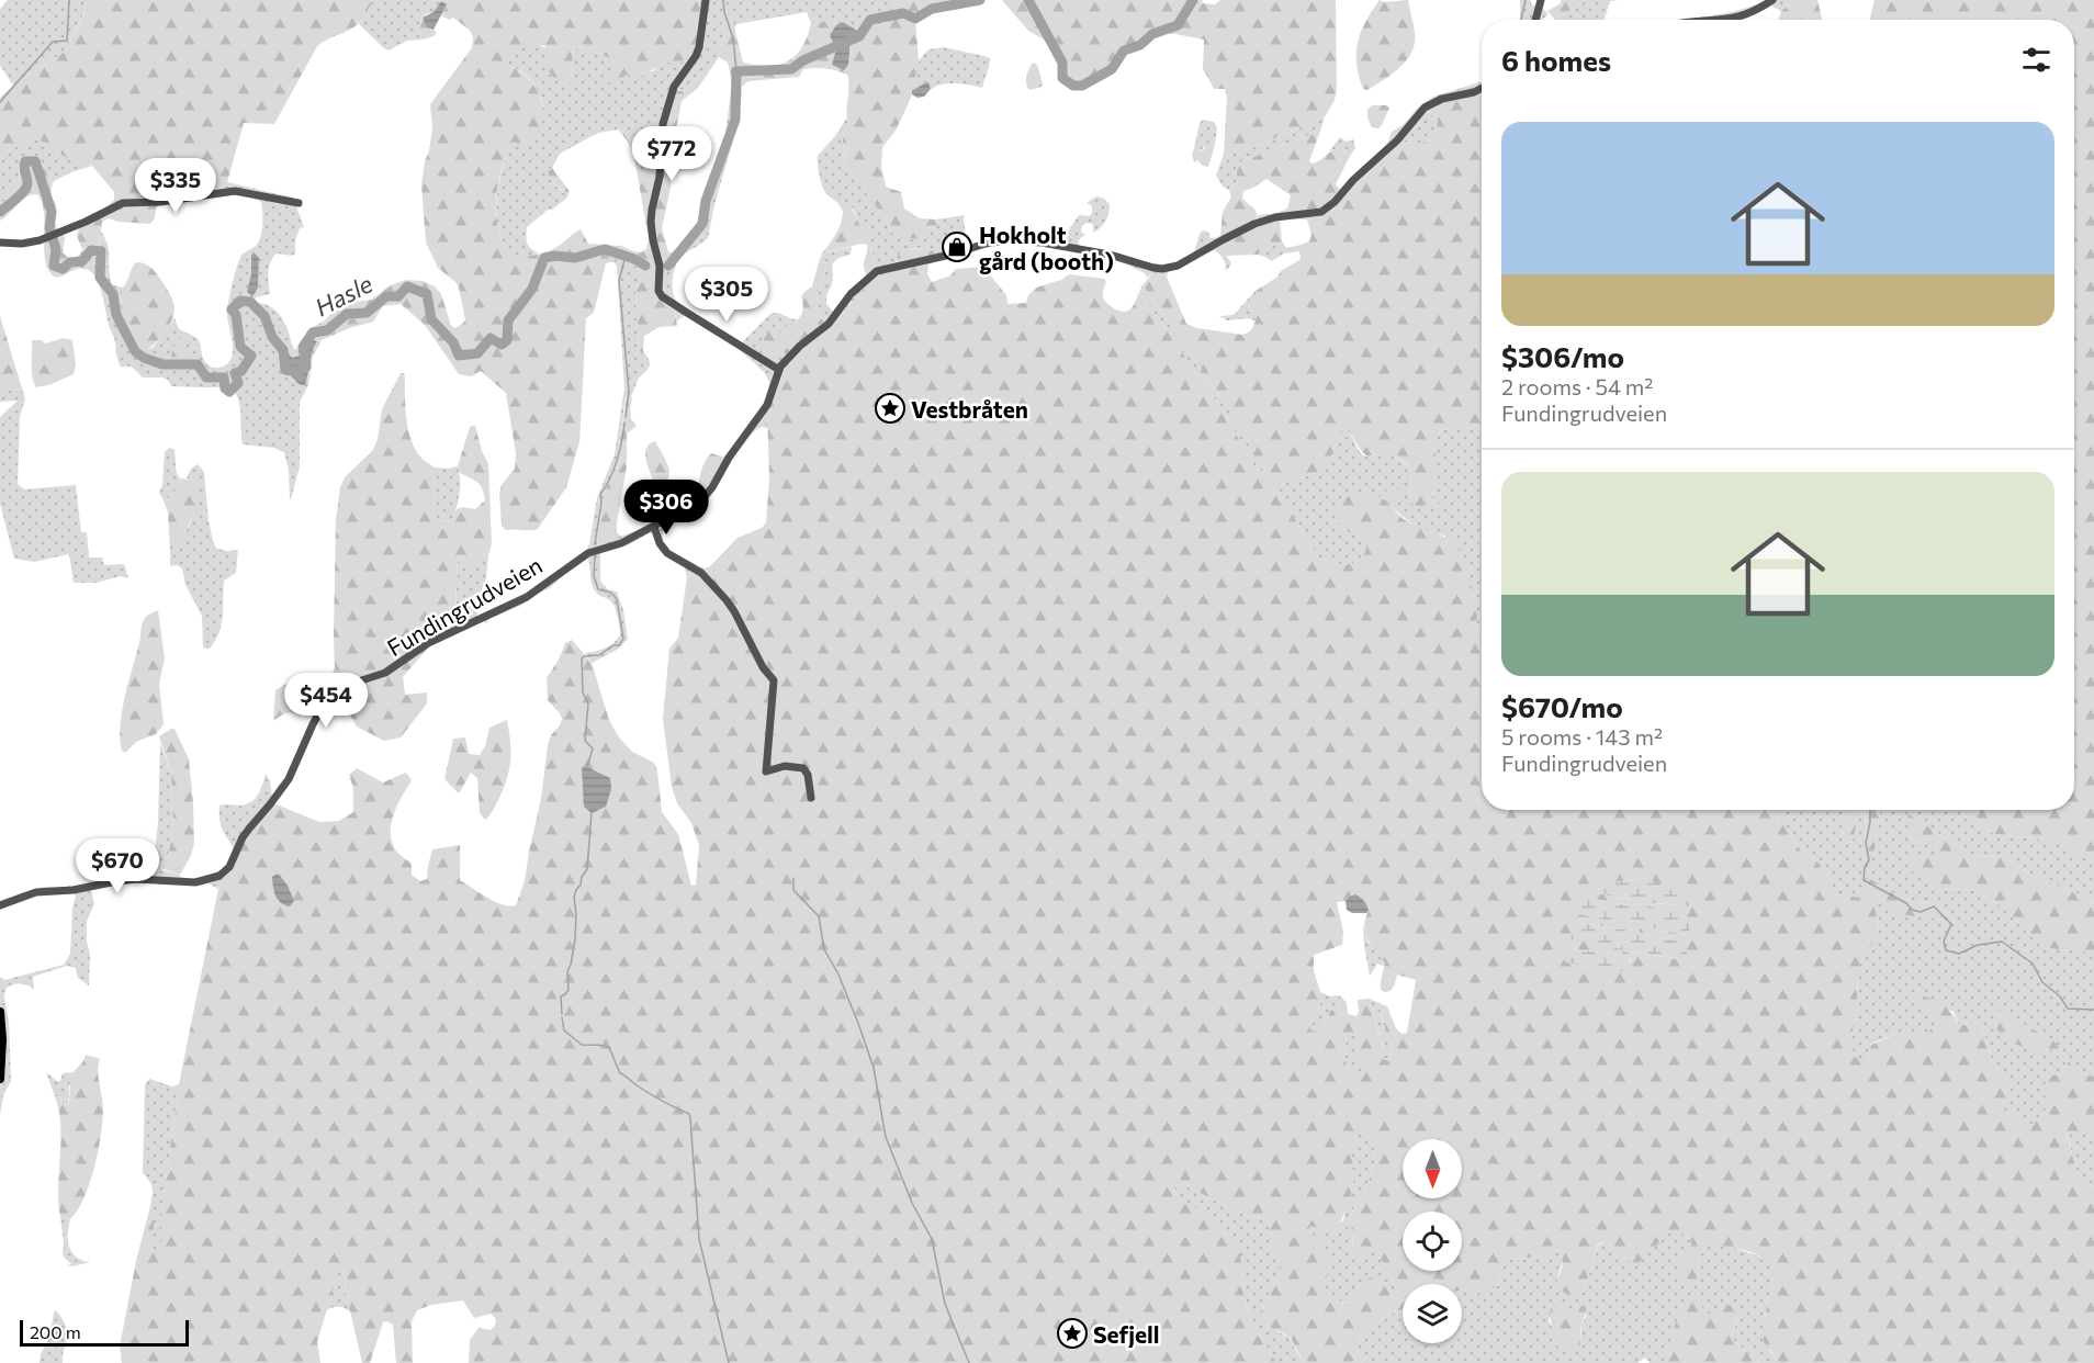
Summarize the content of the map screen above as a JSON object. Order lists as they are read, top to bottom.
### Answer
{
  "streets": {
    "street": ["Fundingrudveien"]
  },
  "water": ["Hasle"],
  "places": {
    "shop": ["Hokholt gård (booth)"],
    "place": ["Vestbråten", "Sefjell"]
  },
  "scale_bar": "200 m",
  "north": "bottom",
  "page": {
    "heading": "6 homes",
    "list": [
      {
        "name": "$306/mo",
        "note": "2 rooms · 54 m² · Fundingrudveien"
      },
      {
        "name": "$670/mo",
        "note": "5 rooms · 143 m² · Fundingrudveien"
      }
    ],
    "price": [
      "$772",
      "$335",
      "$305",
      "$306",
      "$454",
      "$670"
    ],
    "scale": "200 m"
  }
}
